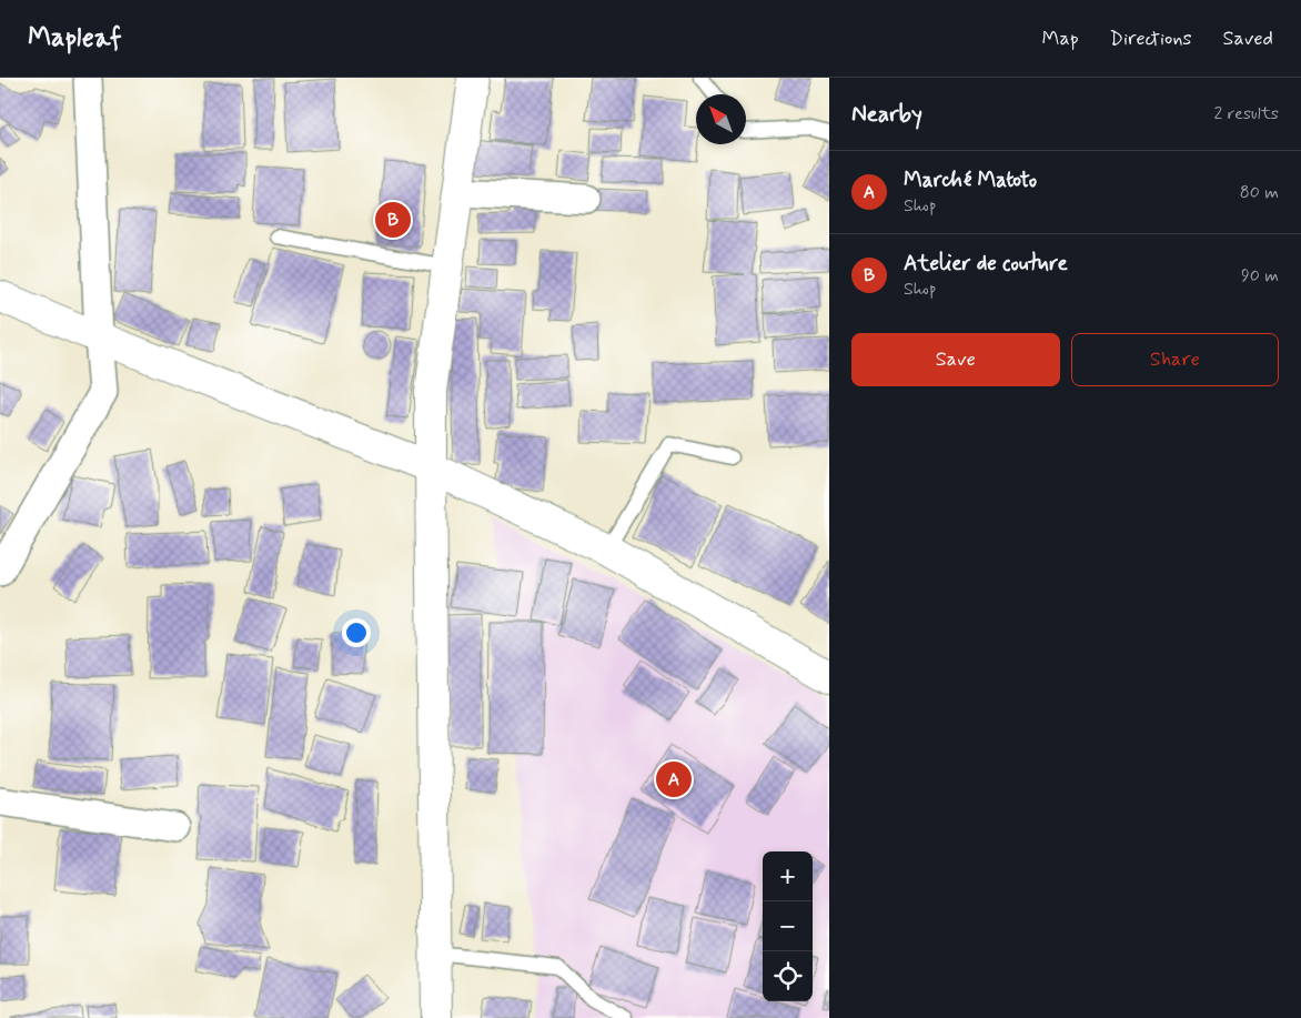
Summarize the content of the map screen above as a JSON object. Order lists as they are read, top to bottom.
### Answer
{
  "north": "top left",
  "page": {
    "header": "Mapleaf",
    "nav": ["Map", "Directions", "Saved"],
    "heading": ["Nearby", "2 results"],
    "list": [
      {
        "mark": "A",
        "name": "Marché Matoto",
        "note": "Shop",
        "value": "80 m"
      },
      {
        "mark": "B",
        "name": "Atelier de couture",
        "note": "Shop",
        "value": "90 m"
      }
    ],
    "pins": ["B", "A"],
    "buttons": ["Save", "Share"],
    "map_buttons": ["+", "−"]
  }
}
